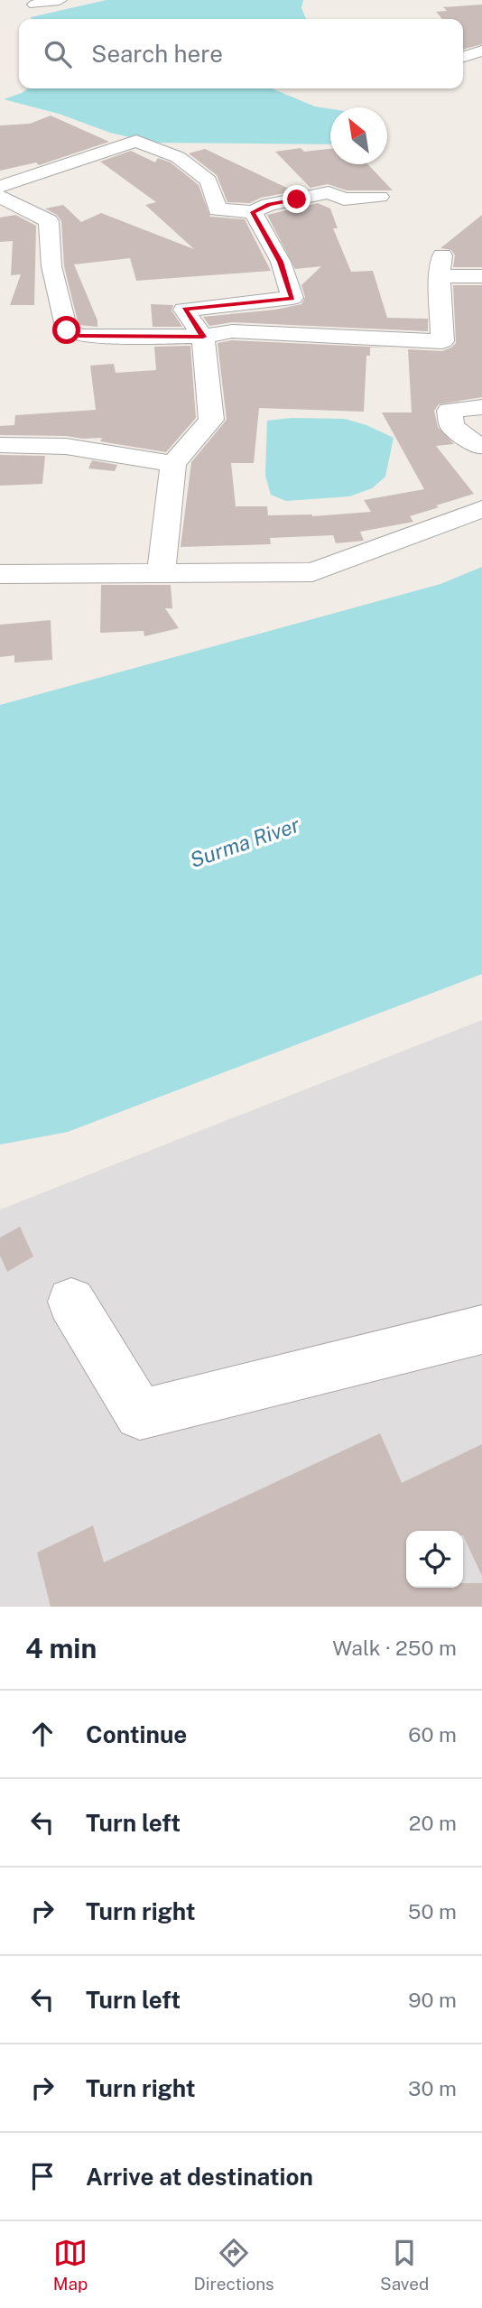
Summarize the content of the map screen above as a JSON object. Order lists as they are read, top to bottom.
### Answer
{
  "water": ["Surma River"],
  "north": "top left",
  "page": {
    "search": "Search here",
    "heading": ["4 min", "Walk · 250 m"],
    "list": [
      ["Continue", "60 m"],
      ["Turn left", "20 m"],
      ["Turn right", "50 m"],
      ["Turn left", "90 m"],
      ["Turn right", "30 m"],
      "Arrive at destination"
    ],
    "nav": ["Map", "Directions", "Saved"]
  }
}
